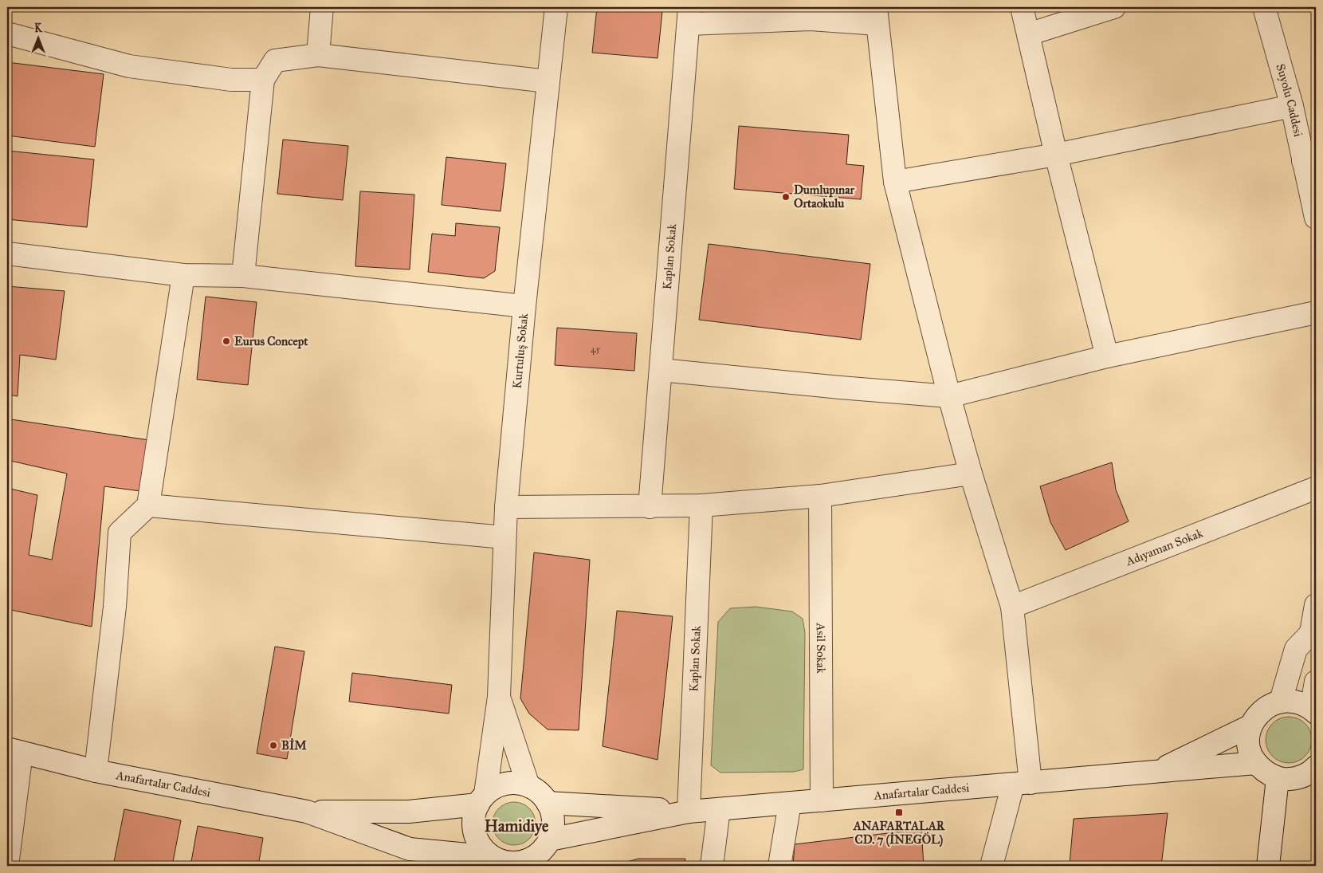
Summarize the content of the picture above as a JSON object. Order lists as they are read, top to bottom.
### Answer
{
  "streets": {
    "street": [
      "Suyolu Caddesi",
      "Kaplan Sokak",
      "Kurtuluş Sokak",
      "Adıyaman Sokak",
      "Asil Sokak",
      "Anafartalar Caddesi"
    ]
  },
  "crossings": [
    ["Kaplan Sokak", "Anafartalar Caddesi"],
    ["Asil Sokak", "Anafartalar Caddesi"]
  ],
  "districts": ["Hamidiye"],
  "places": {
    "other": ["Dumlupınar Ortaokulu", "Eurus Concept", "BİM"],
    "transit": ["ANAFARTALAR CD. 7 (İNEGÖL)"]
  },
  "house_numbers": ["45"],
  "north": "top"
}
